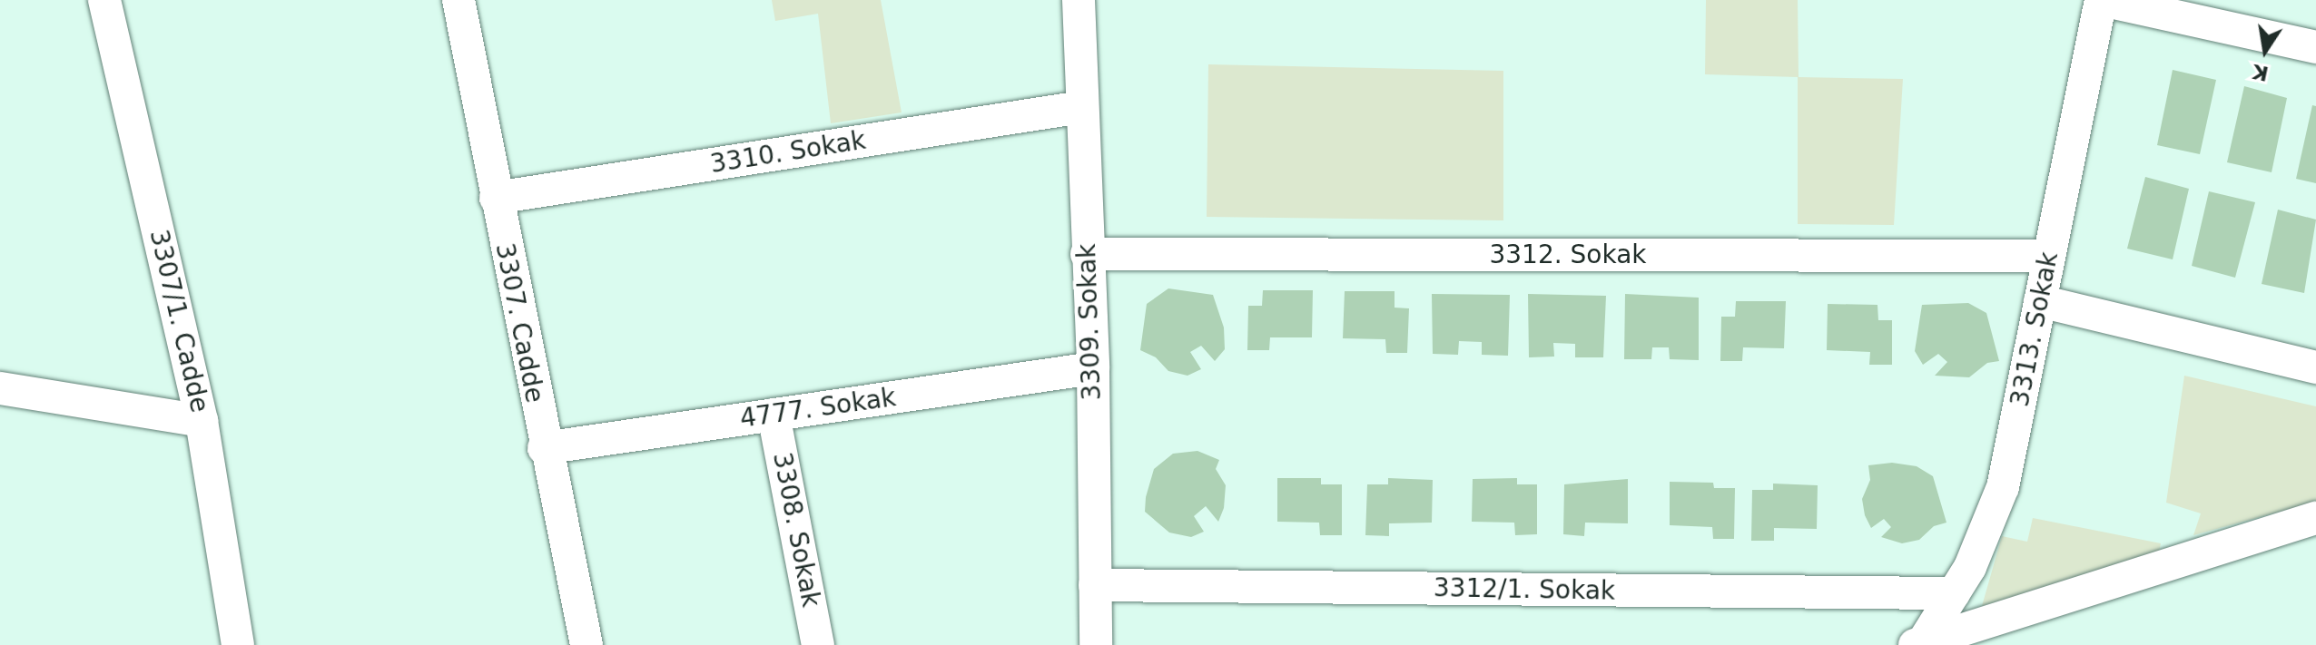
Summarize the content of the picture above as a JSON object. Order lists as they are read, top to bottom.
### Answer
{
  "streets": {
    "street": [
      "3310. Sokak",
      "3312. Sokak",
      "3307/1. Cadde",
      "3309. Sokak",
      "3307. Cadde",
      "3313. Sokak",
      "4777. Sokak",
      "3308. Sokak",
      "3312/1. Sokak"
    ]
  },
  "crossings": [
    ["3310. Sokak", "3309. Sokak"],
    ["3310. Sokak", "3307. Cadde"],
    ["3312. Sokak", "3309. Sokak"],
    ["3312. Sokak", "3313. Sokak"],
    ["3309. Sokak", "4777. Sokak"],
    ["3309. Sokak", "3312/1. Sokak"],
    ["3307. Cadde", "4777. Sokak"],
    ["3313. Sokak", "3312/1. Sokak"],
    ["4777. Sokak", "3308. Sokak"]
  ],
  "north": "bottom"
}
